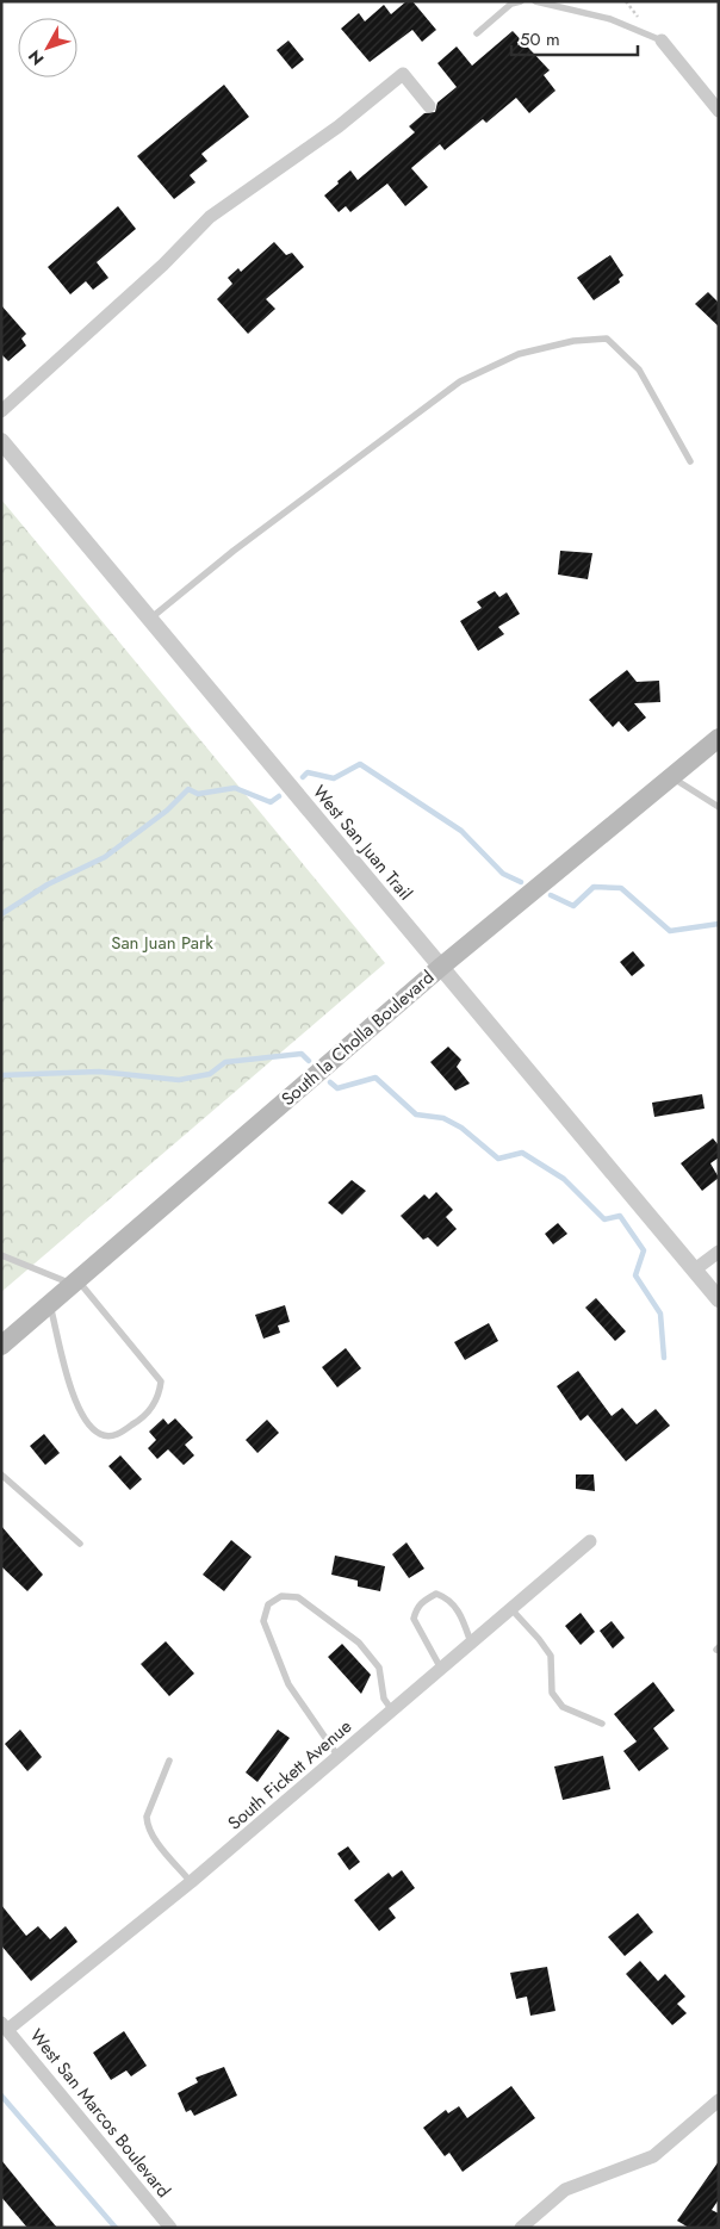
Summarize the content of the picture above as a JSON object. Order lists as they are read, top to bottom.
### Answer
{
  "streets": {
    "main road": ["South la Cholla Boulevard"],
    "street": ["West San Juan Trail", "South Fickett Avenue", "West San Marcos Boulevard"]
  },
  "crossings": [
    ["West San Juan Trail", "South la Cholla Boulevard"],
    ["South Fickett Avenue", "West San Marcos Boulevard"]
  ],
  "parks": ["San Juan Park"],
  "scale_bar": "50 m",
  "north": "bottom left"
}
